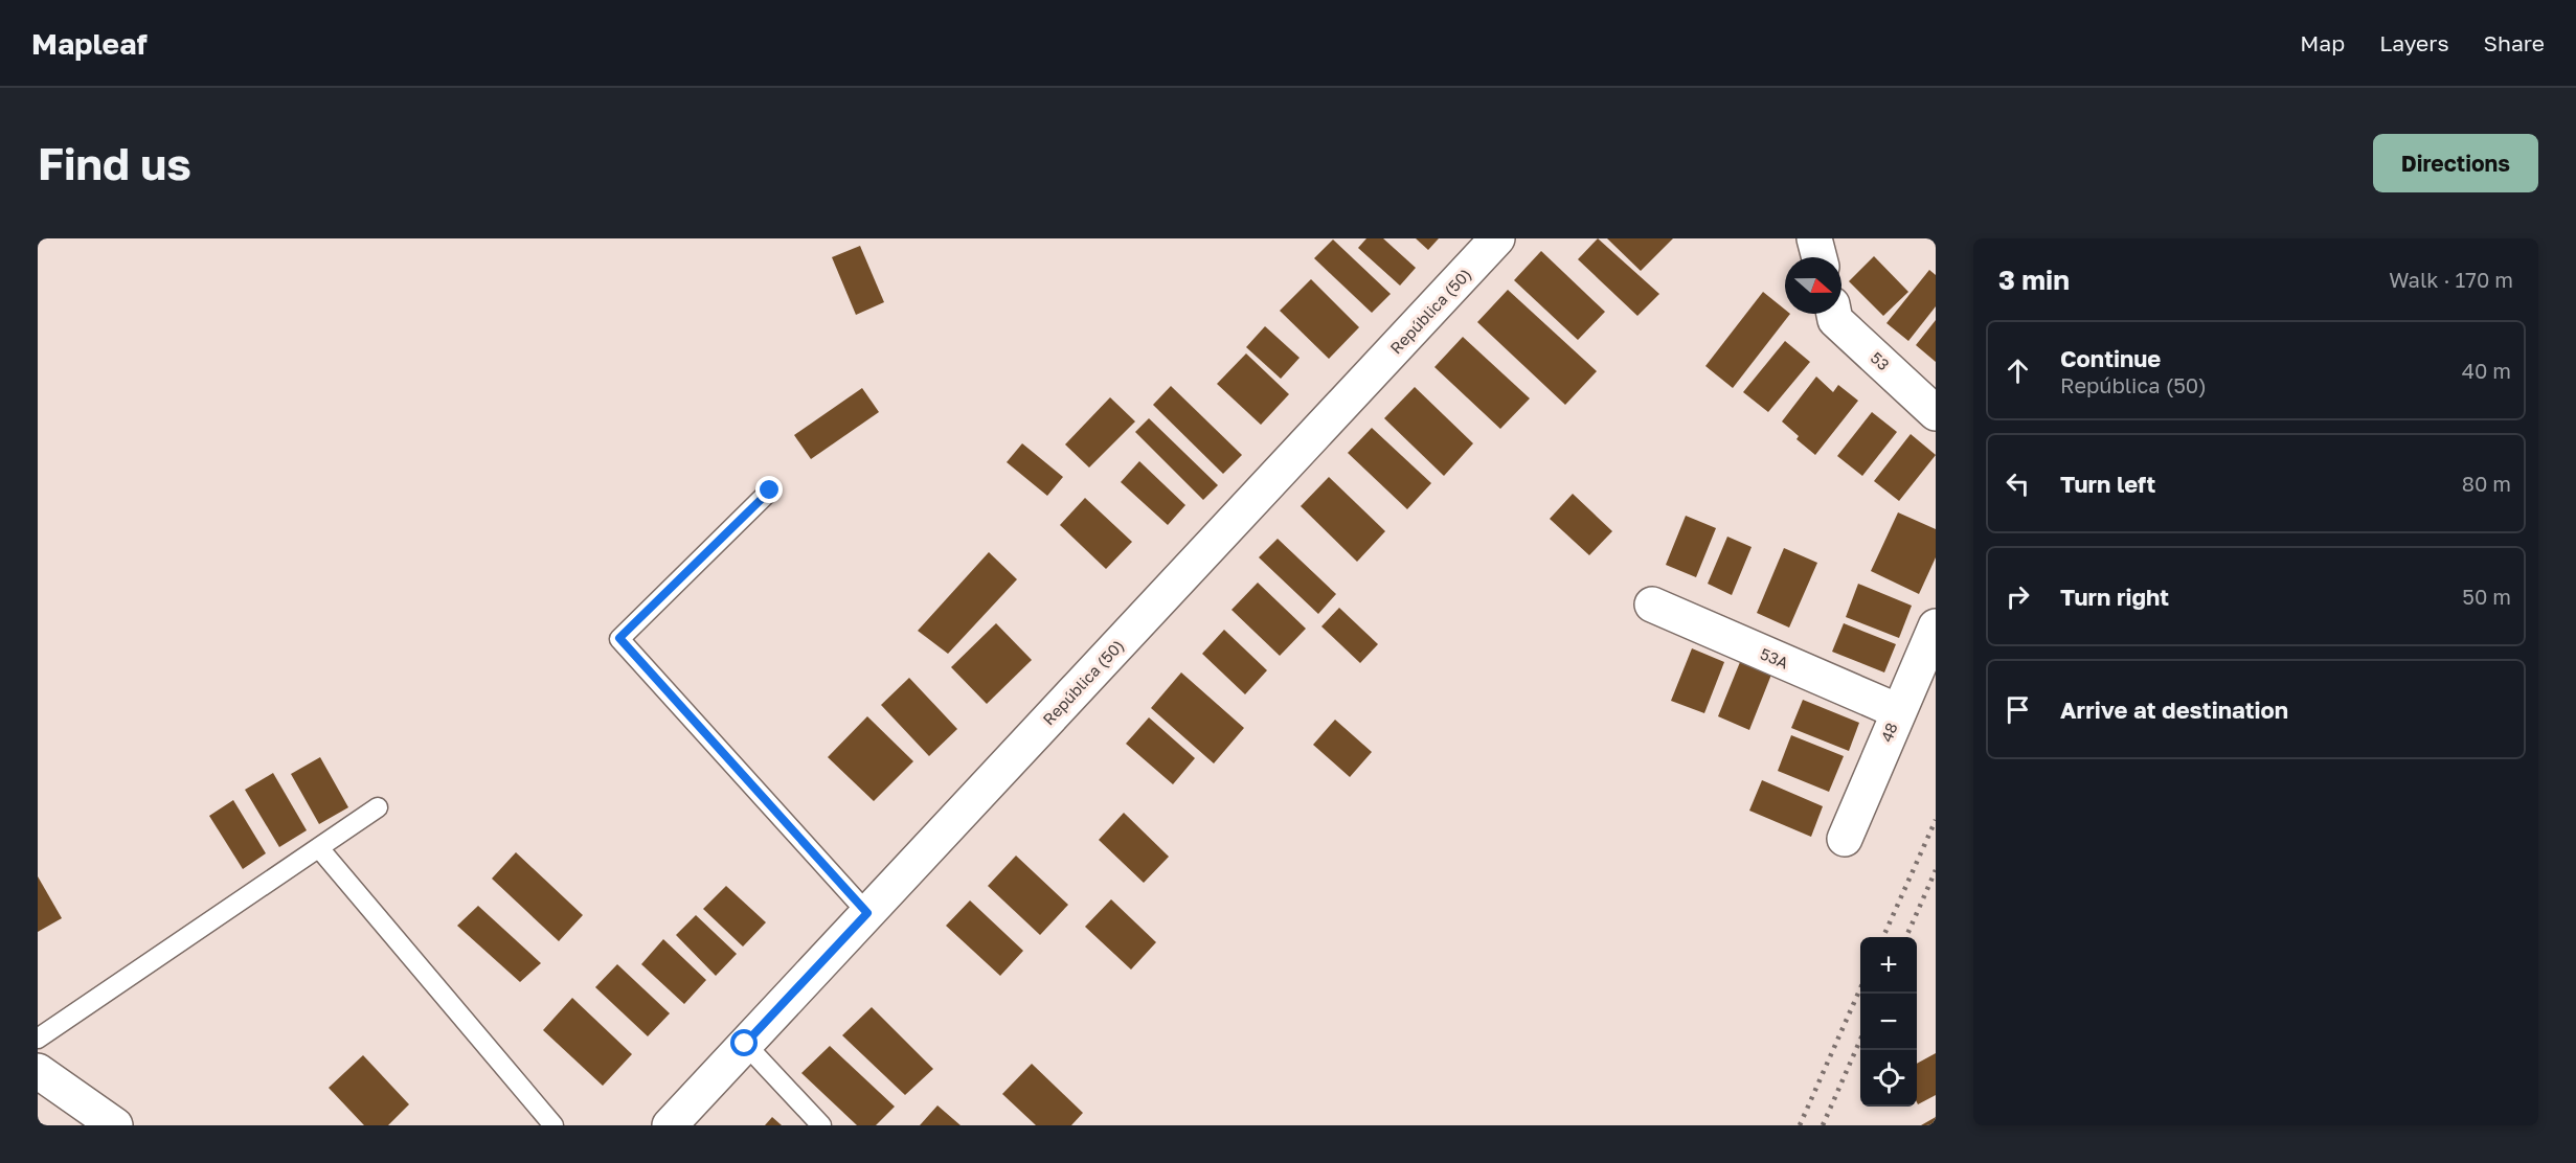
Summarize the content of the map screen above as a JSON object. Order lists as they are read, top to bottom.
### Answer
{
  "streets": {
    "main road": [
      "República (50)",
      "53",
      "53A",
      "48"
    ]
  },
  "crossings": [
    ["53A", "48"]
  ],
  "north": "right",
  "page": {
    "header": "Mapleaf",
    "nav": ["Map", "Layers", "Share"],
    "buttons": "Directions",
    "title": "Find us",
    "heading": ["3 min", "Walk · 170 m"],
    "list": [
      ["Continue", "República (50)", "40 m"],
      ["Turn left", "80 m"],
      ["Turn right", "50 m"],
      "Arrive at destination"
    ],
    "map_buttons": ["+", "−"]
  }
}
